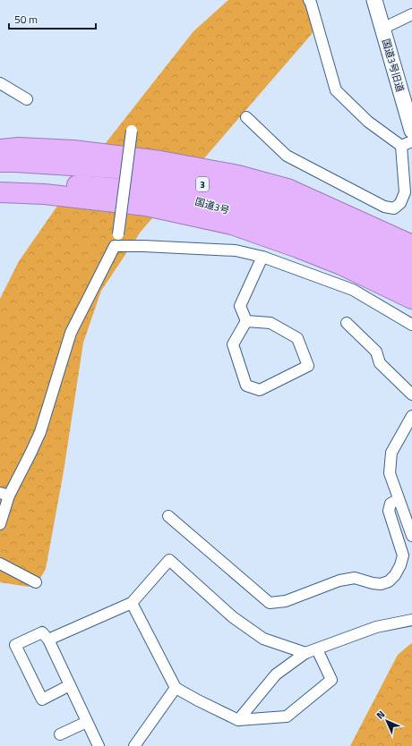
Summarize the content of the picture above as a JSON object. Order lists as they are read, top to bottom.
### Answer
{
  "streets": {
    "highway": ["3", "国道3号"],
    "street": ["国道3号旧道"]
  },
  "scale_bar": "50 m",
  "north": "top left"
}
